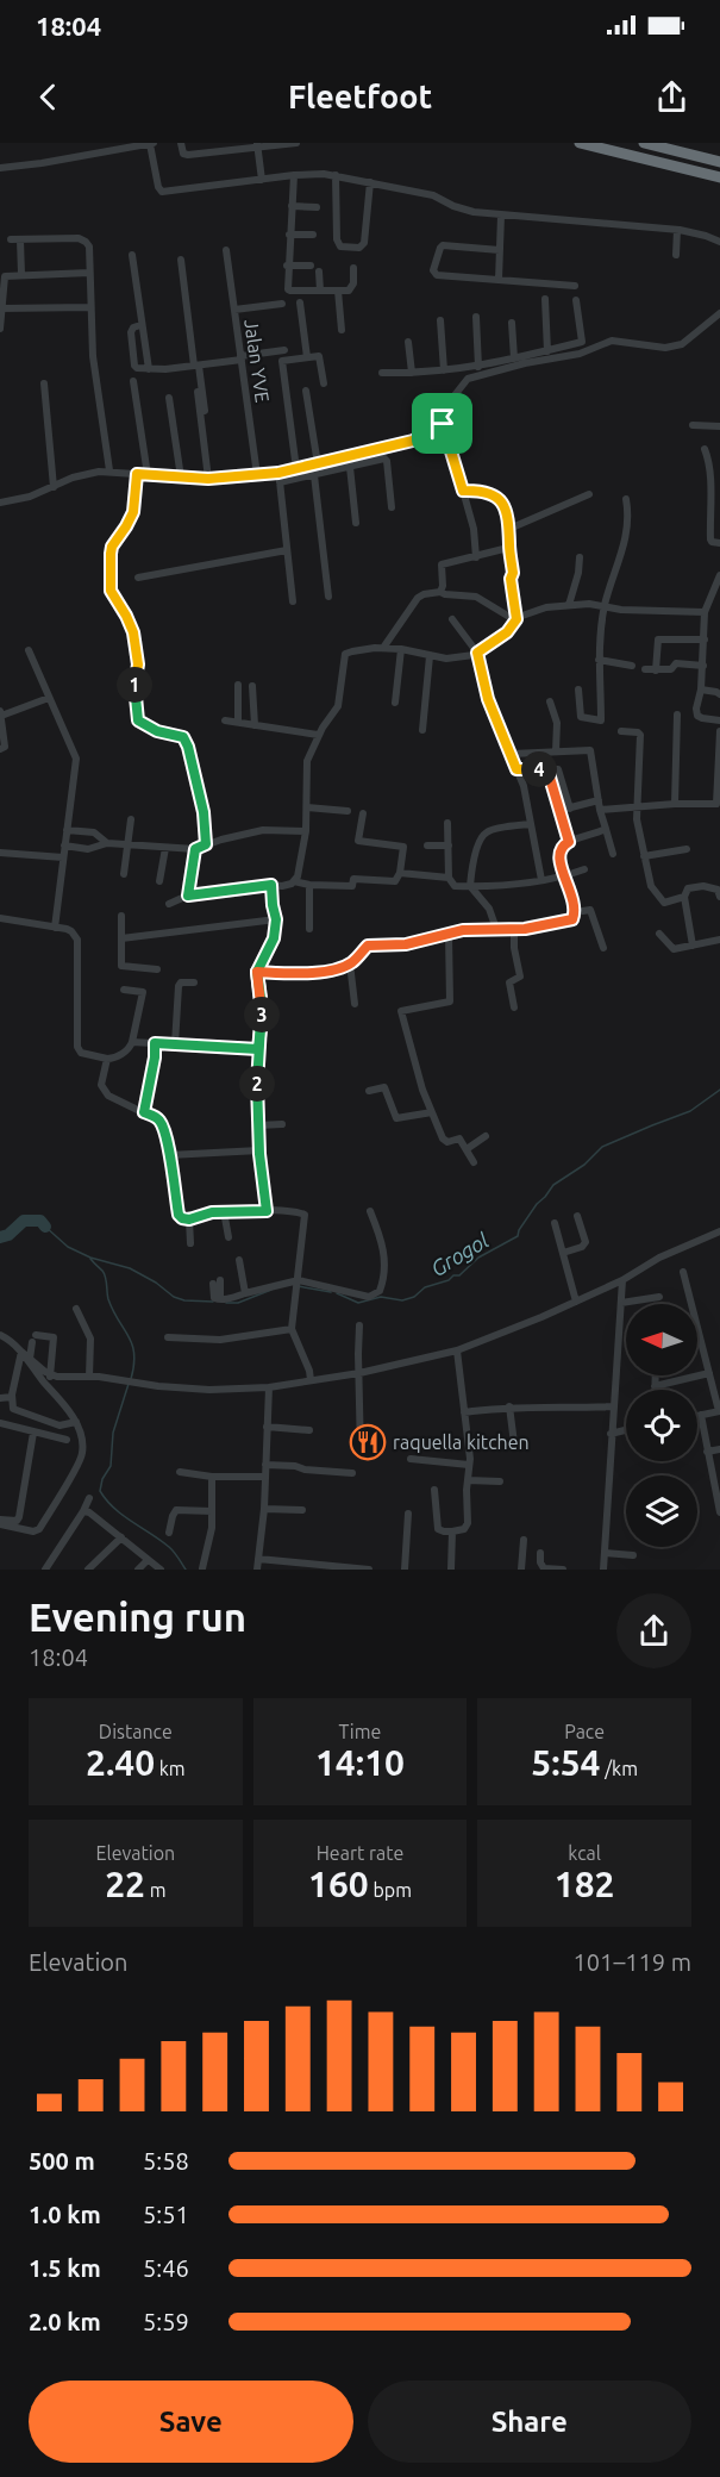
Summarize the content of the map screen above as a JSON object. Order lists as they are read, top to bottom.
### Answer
{
  "streets": {
    "street": ["Jalan YVE"]
  },
  "water": ["Grogol"],
  "places": {
    "restaurant": ["raquella kitchen"]
  },
  "north": "left",
  "page": {
    "status": "18:04",
    "header": "Fleetfoot",
    "pins": [
      "1",
      "4",
      "3",
      "2"
    ],
    "heading": ["Evening run", "18:04"],
    "stats": [
      ["Distance", "2.40 km"],
      ["Time", "14:10"],
      ["Pace", "5:54 /km"],
      ["Elevation", "22 m"],
      ["Heart rate", "160 bpm"],
      ["kcal", "182"]
    ],
    "chart": ["Elevation", "101–119 m"],
    "list": [
      {
        "name": "500 m",
        "note": "5:58"
      },
      {
        "name": "1.0 km",
        "note": "5:51"
      },
      {
        "name": "1.5 km",
        "note": "5:46"
      },
      {
        "name": "2.0 km",
        "note": "5:59"
      }
    ],
    "buttons": ["Save", "Share"]
  }
}
